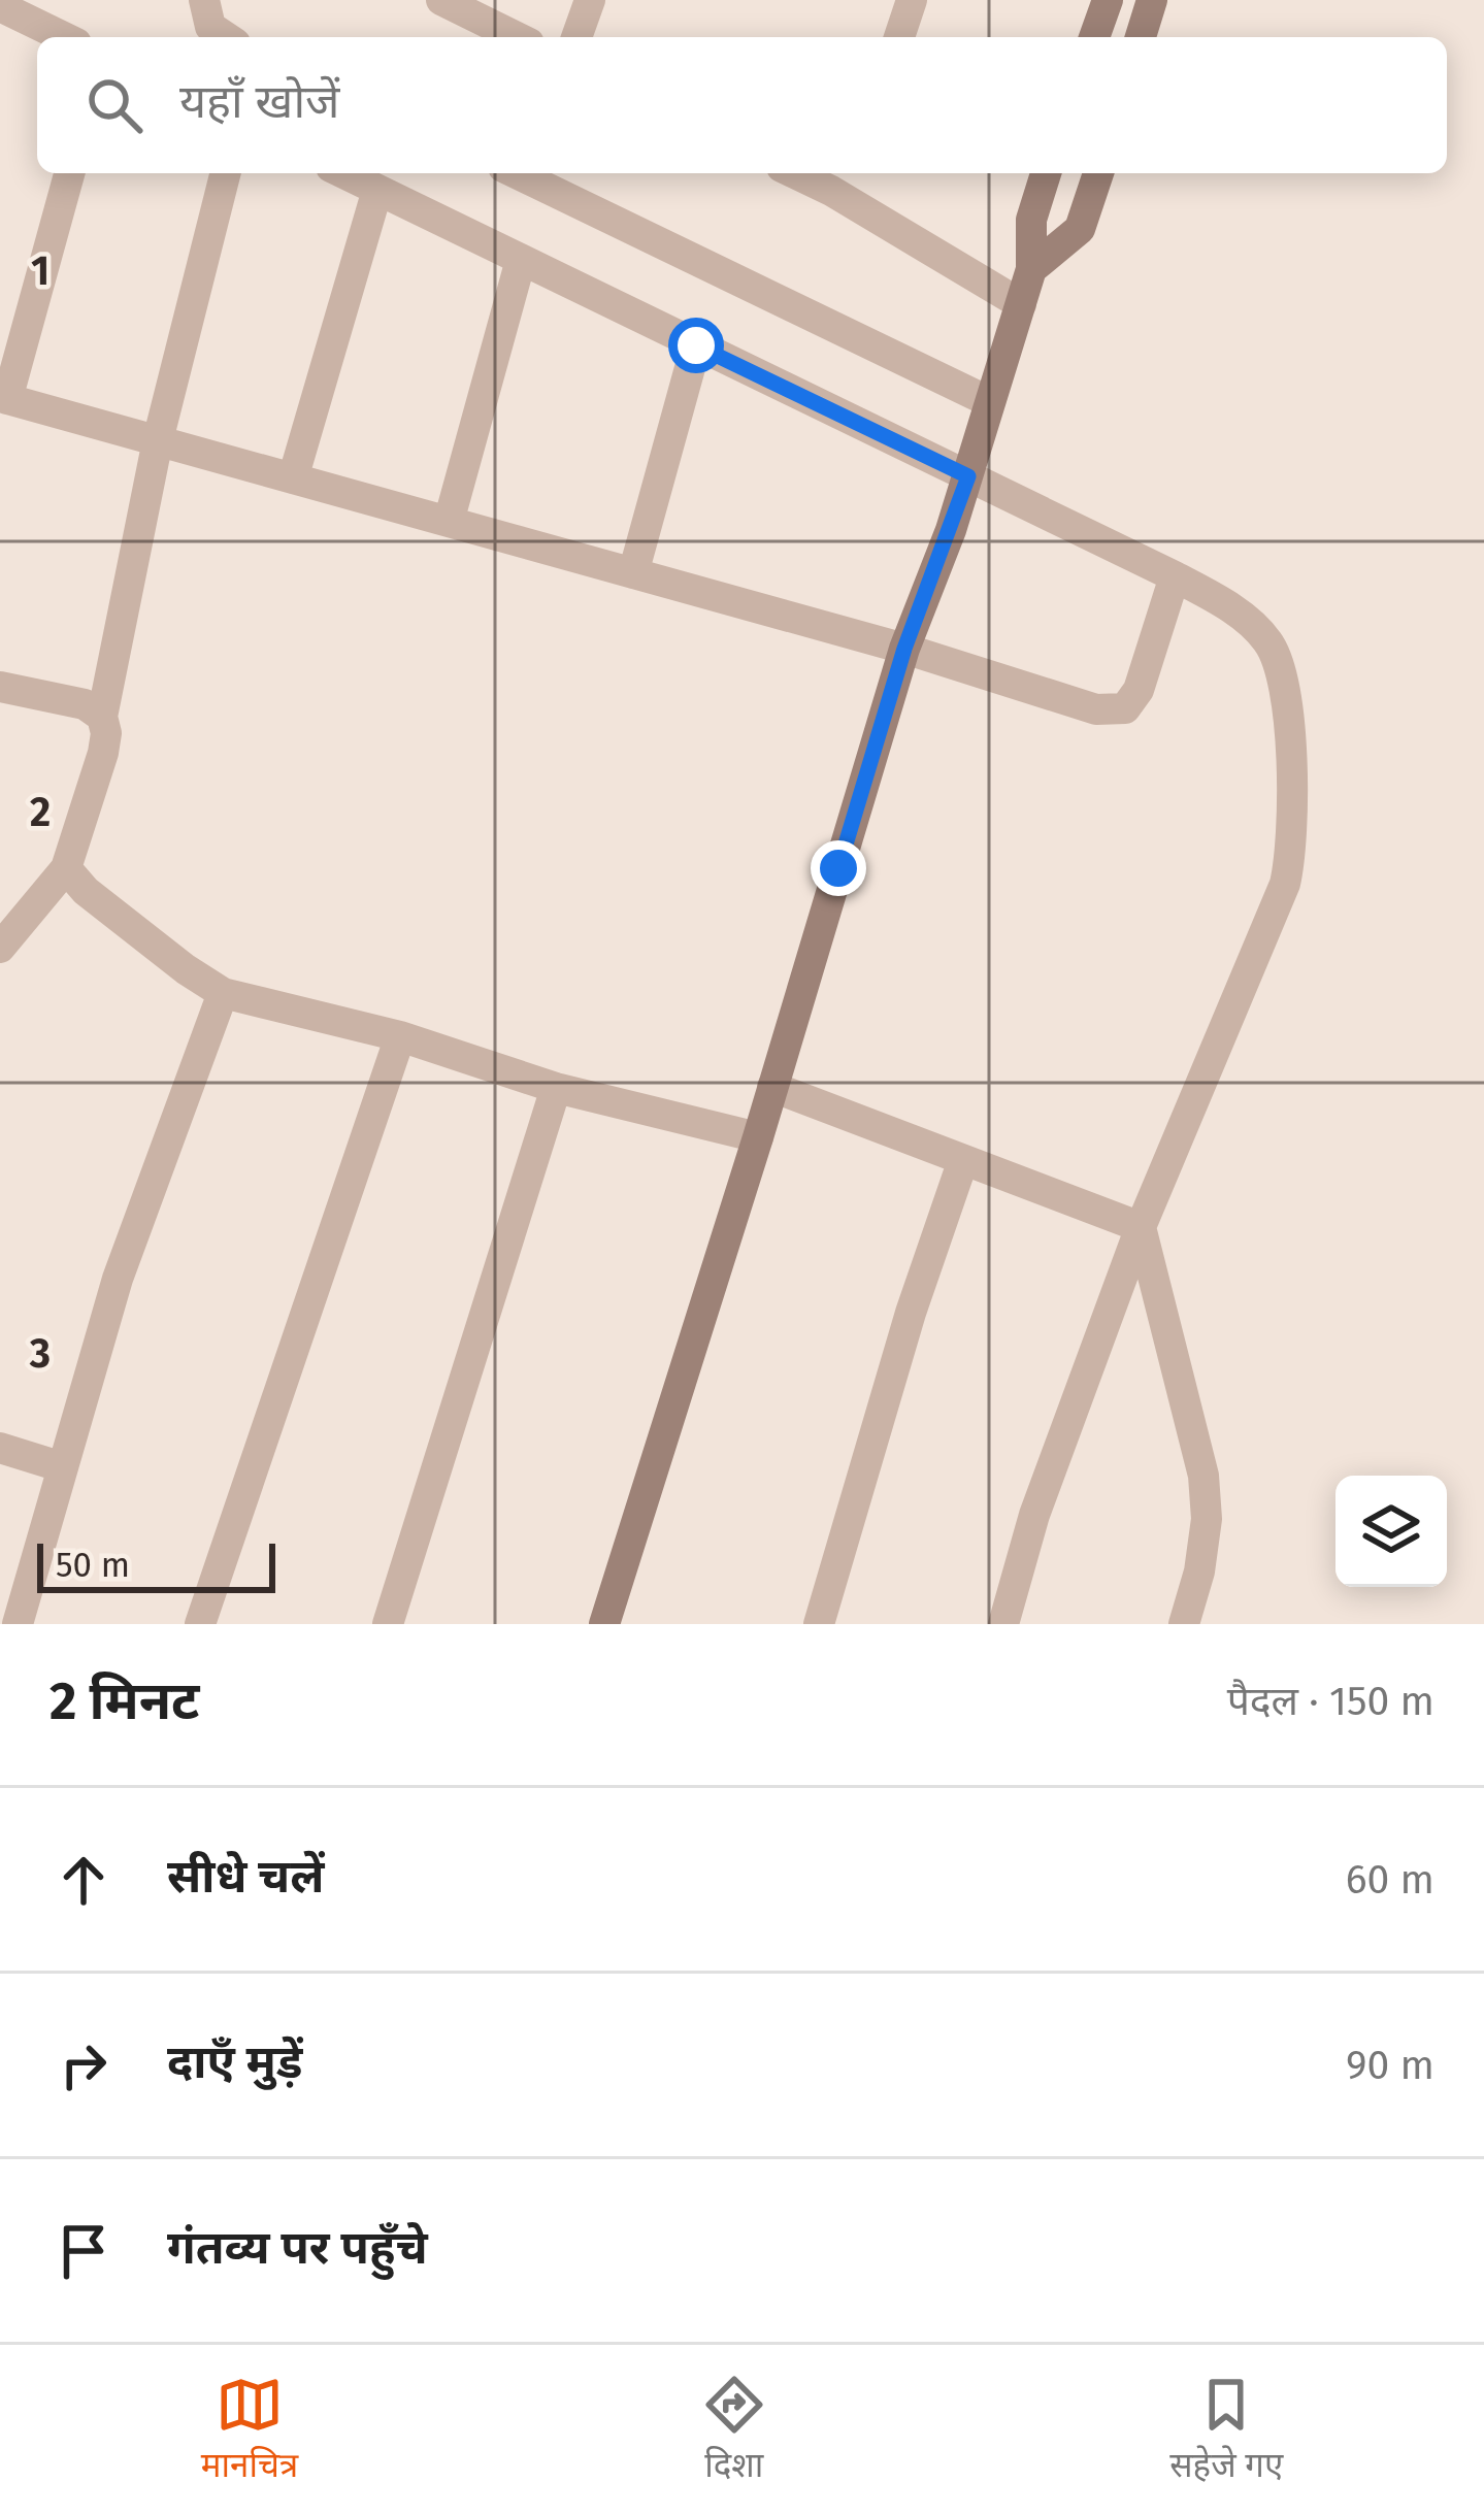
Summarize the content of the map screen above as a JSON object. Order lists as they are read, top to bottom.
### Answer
{
  "scale_bar": "50 m",
  "page": {
    "search": "यहाँ खोजें",
    "scale": "50 m",
    "heading": ["2 मिनट", "पैदल · 150 m"],
    "list": [
      ["सीधे चलें", "60 m"],
      ["दाएँ मुड़ें", "90 m"],
      "गंतव्य पर पहुँचे"
    ],
    "nav": ["मानचित्र", "दिशा", "सहेजे गए"]
  },
  "grid": {
    "rows": ["1", "2", "3"]
  }
}
